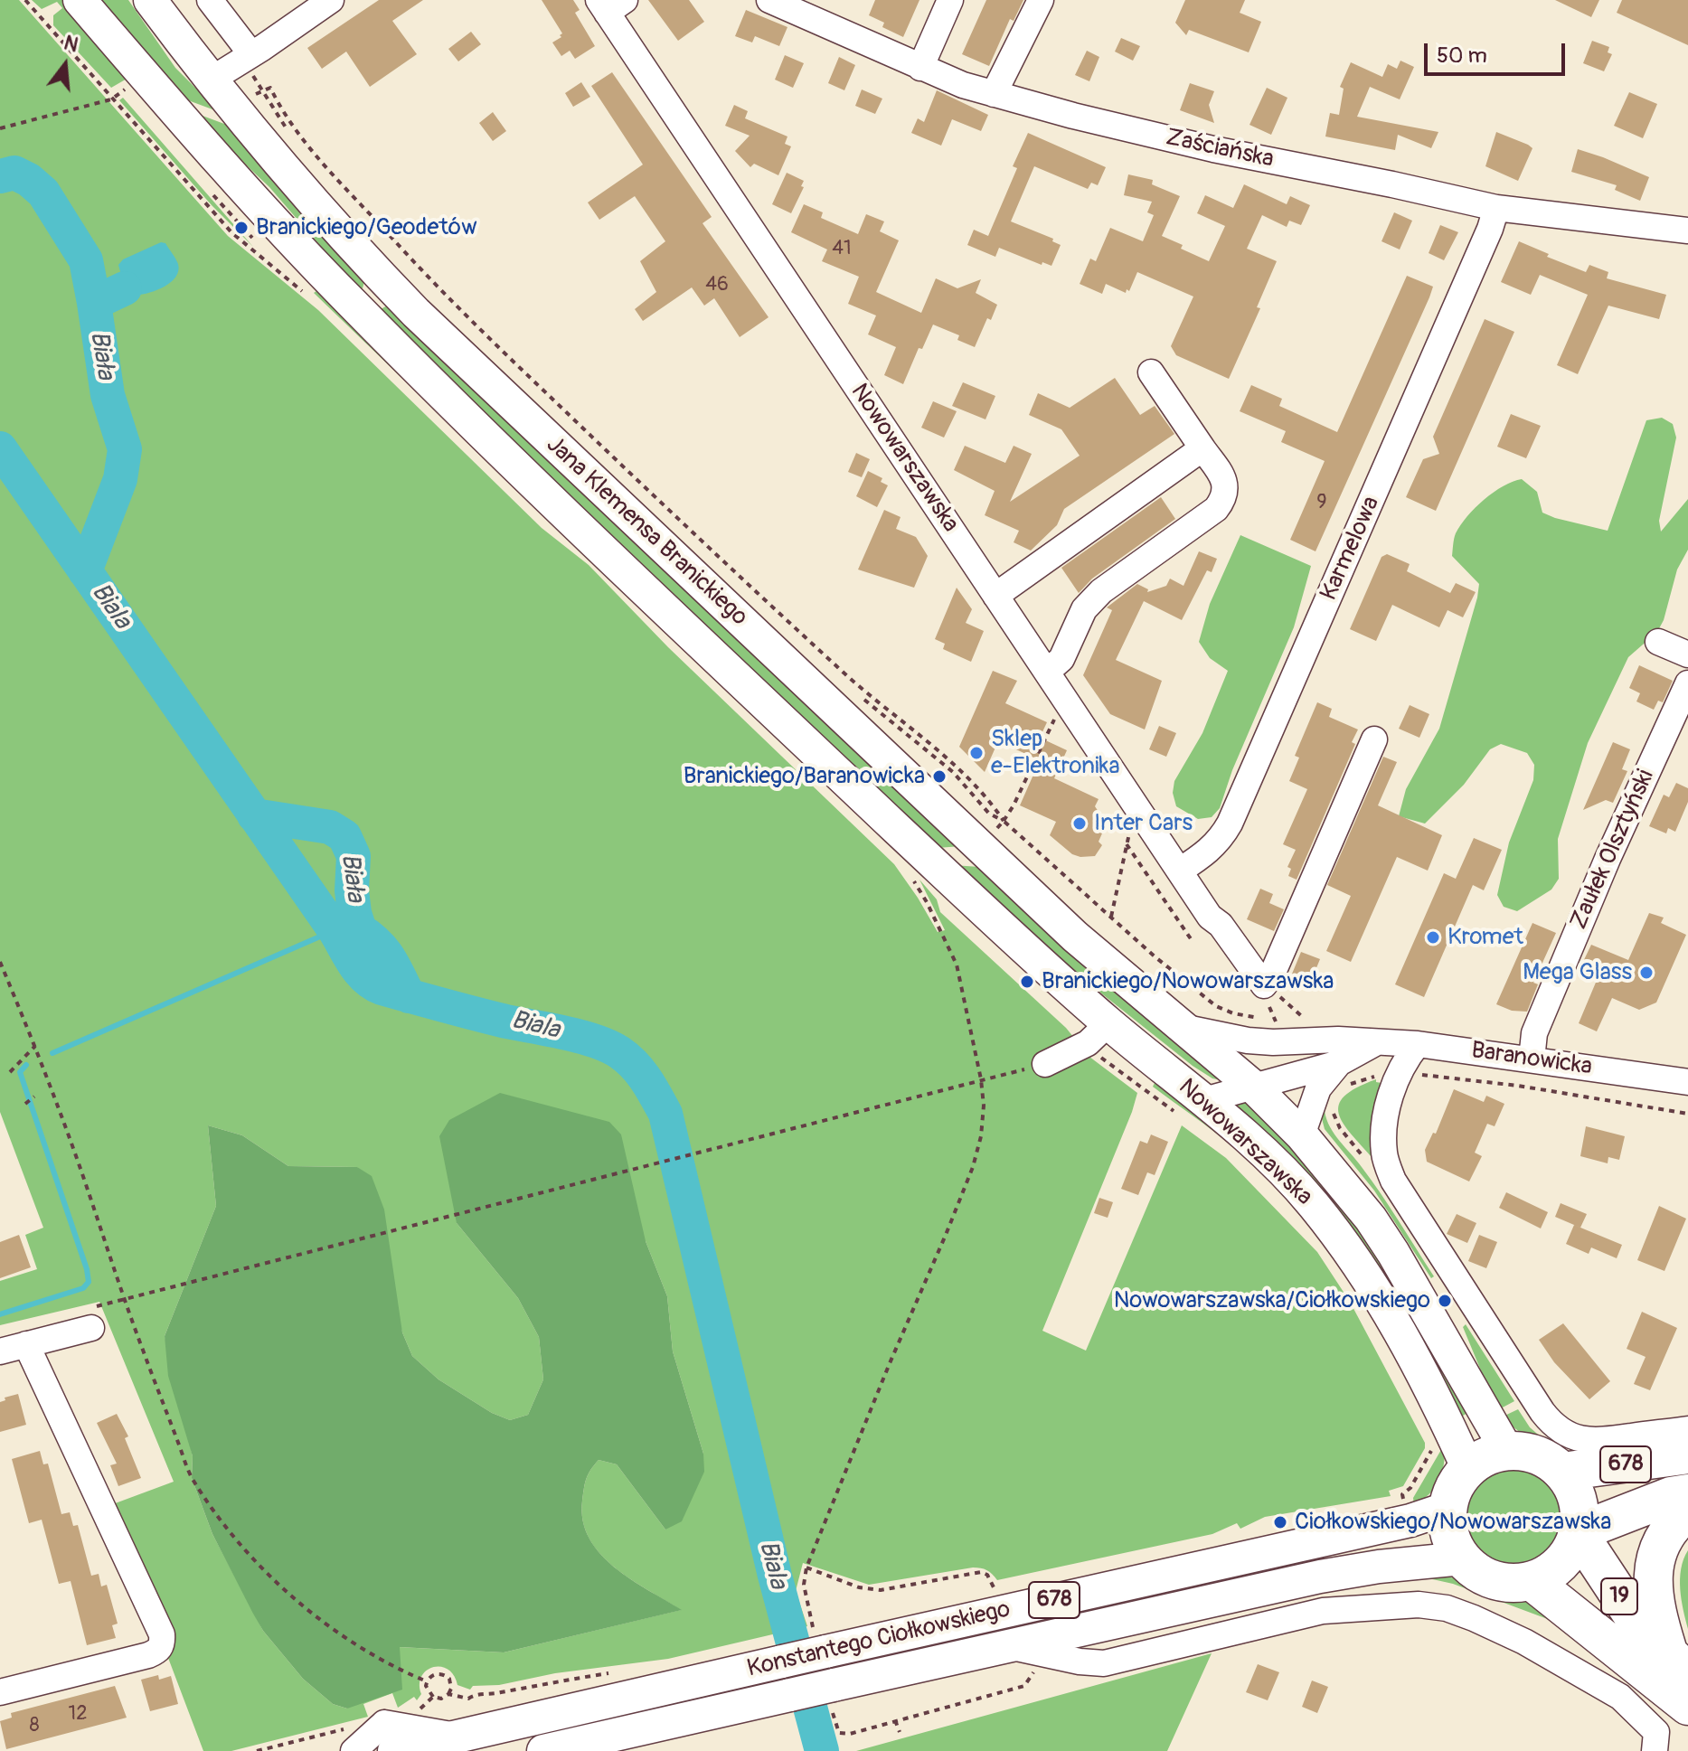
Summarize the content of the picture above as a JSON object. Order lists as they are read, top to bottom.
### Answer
{
  "streets": {
    "highway": ["678", "19"],
    "main road": ["Nowowarszawska", "Jana Klemensa Branickiego", "Konstantego Ciołkowskiego"],
    "street": [
      "Zaściańska",
      "Karmelowa",
      "Zaułek Olsztyński",
      "Baranowicka"
    ]
  },
  "crossings": [
    ["Zaściańska", "Karmelowa"],
    ["Nowowarszawska", "Jana Klemensa Branickiego"],
    ["Nowowarszawska", "Karmelowa"],
    ["Nowowarszawska", "Baranowicka"],
    ["Nowowarszawska", "678"],
    ["Nowowarszawska", "19"],
    ["Nowowarszawska", "Konstantego Ciołkowskiego"],
    ["Jana Klemensa Branickiego", "Baranowicka"],
    ["Zaułek Olsztyński", "Baranowicka"],
    ["678", "19"],
    ["678", "Konstantego Ciołkowskiego"],
    ["19", "Konstantego Ciołkowskiego"]
  ],
  "water": ["Biała", "Biala"],
  "places": [
    "Branickiego/Geodetów",
    "Sklep e-Elektronika",
    "Branickiego/Baranowicka",
    "Inter Cars",
    "Kromet",
    "Mega Glass",
    "Branickiego/Nowowarszawska",
    "Nowowarszawska/Ciołkowskiego",
    "Ciołkowskiego/Nowowarszawska"
  ],
  "house_numbers": [
    "41",
    "46",
    "9",
    "12",
    "8"
  ],
  "scale_bar": "50 m",
  "north": "top"
}
